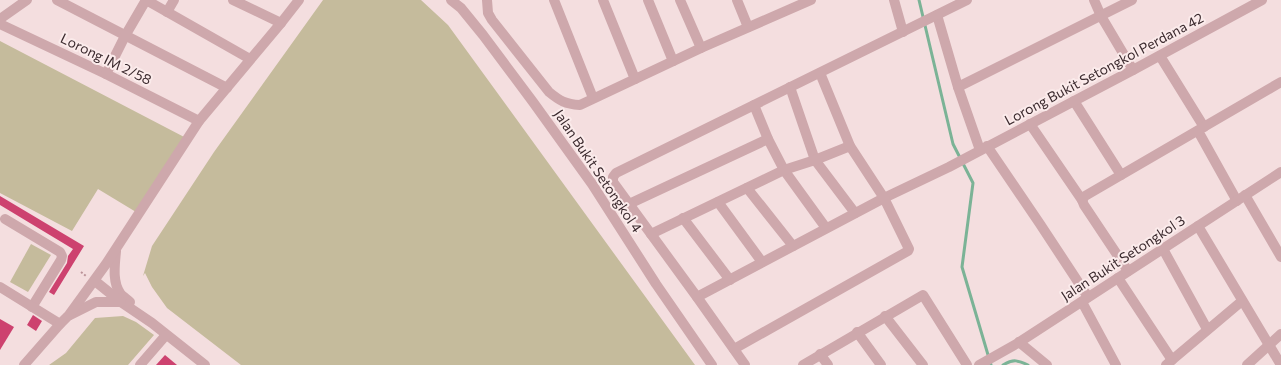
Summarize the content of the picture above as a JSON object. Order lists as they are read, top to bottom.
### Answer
{
  "streets": {
    "street": [
      "Lorong IM 2/58",
      "Lorong Bukit Setongkol Perdana 42",
      "Jalan Bukit Setongkol 4",
      "Jalan Bukit Setongkol 3"
    ]
  }
}
